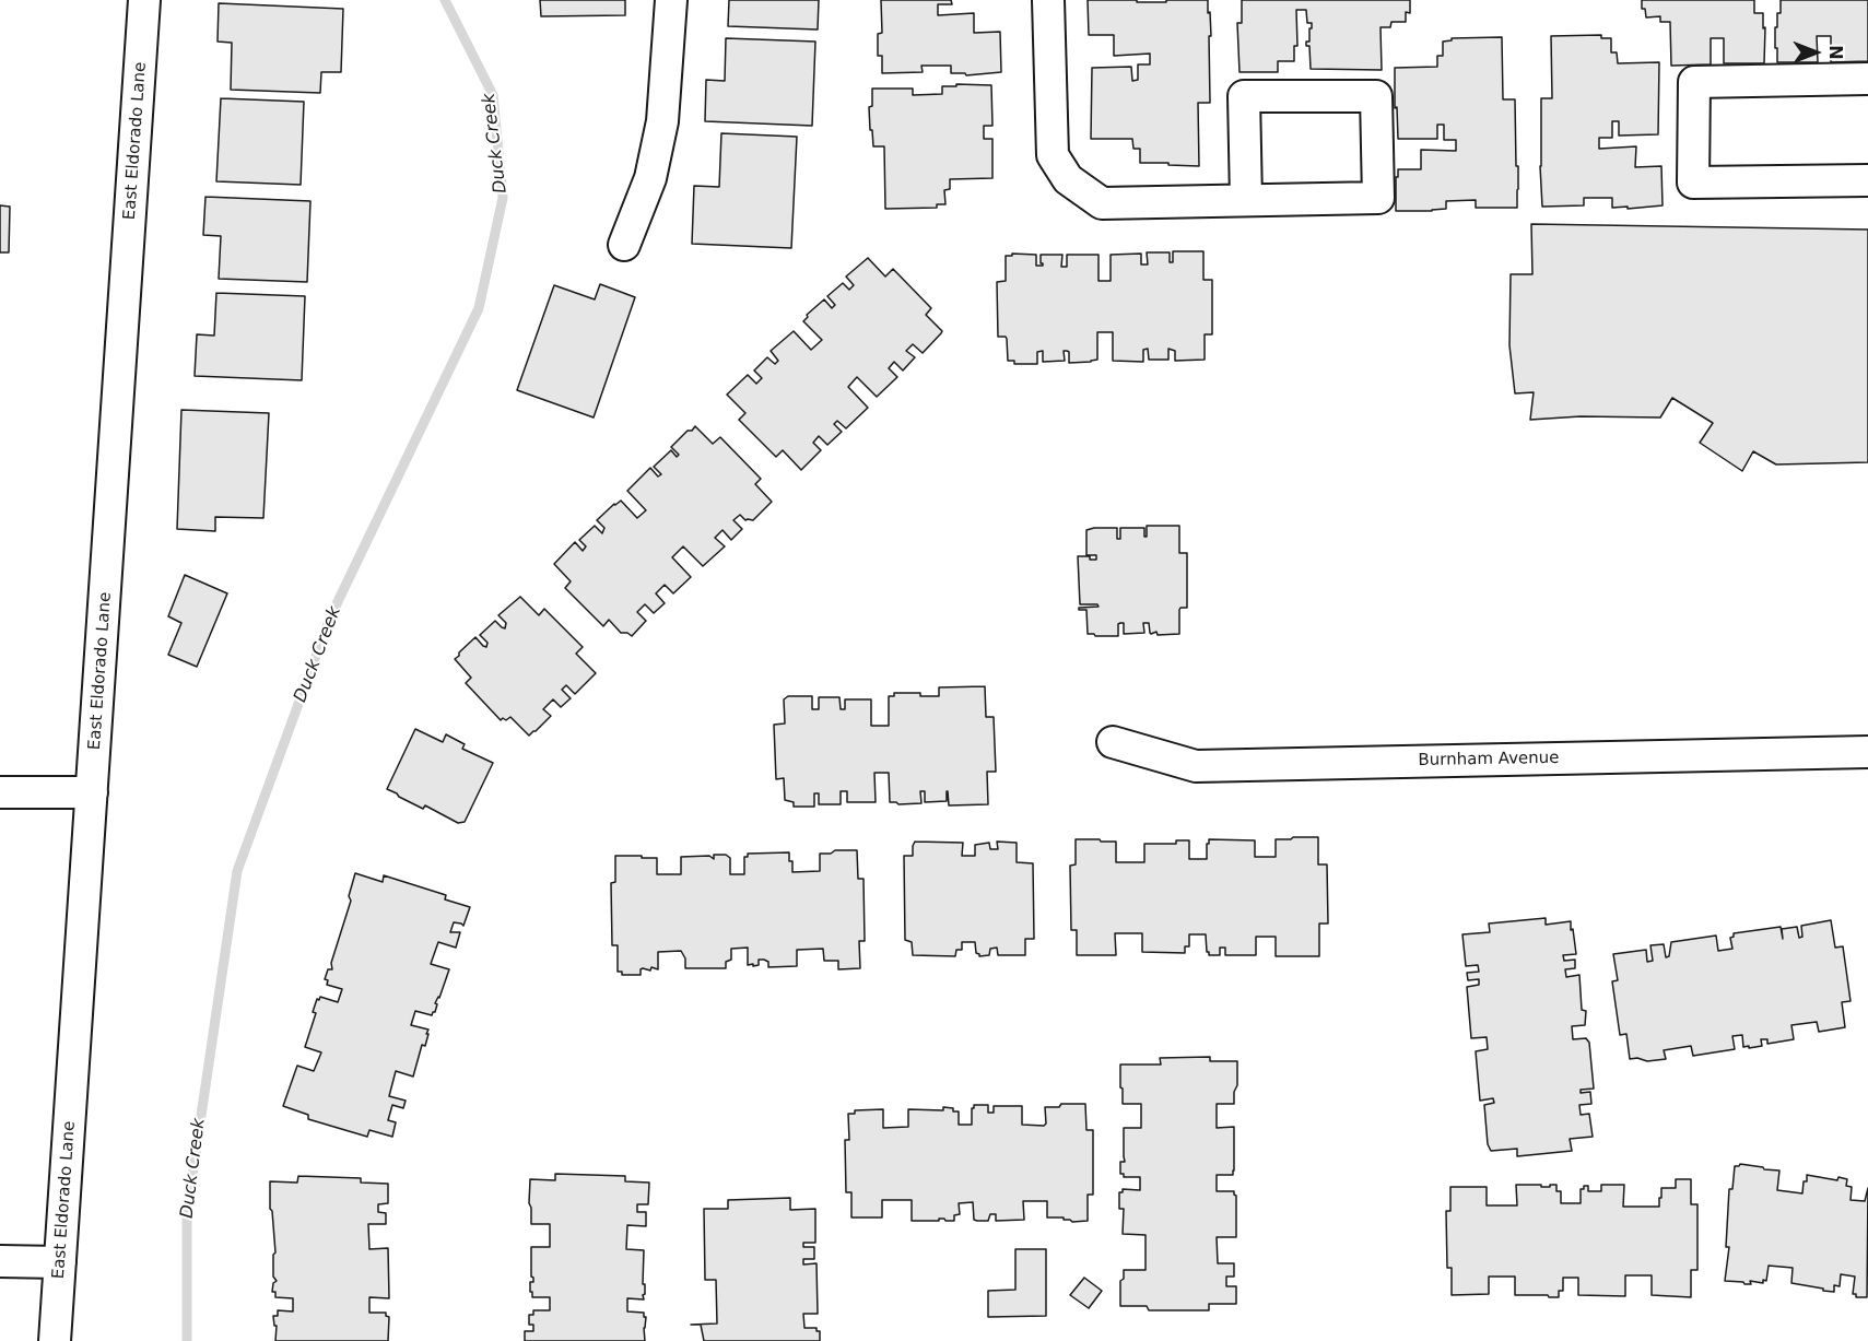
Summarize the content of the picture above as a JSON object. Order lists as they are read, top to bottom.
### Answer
{
  "streets": {
    "street": ["East Eldorado Lane", "Burnham Avenue"]
  },
  "water": ["Duck Creek"],
  "north": "right"
}
